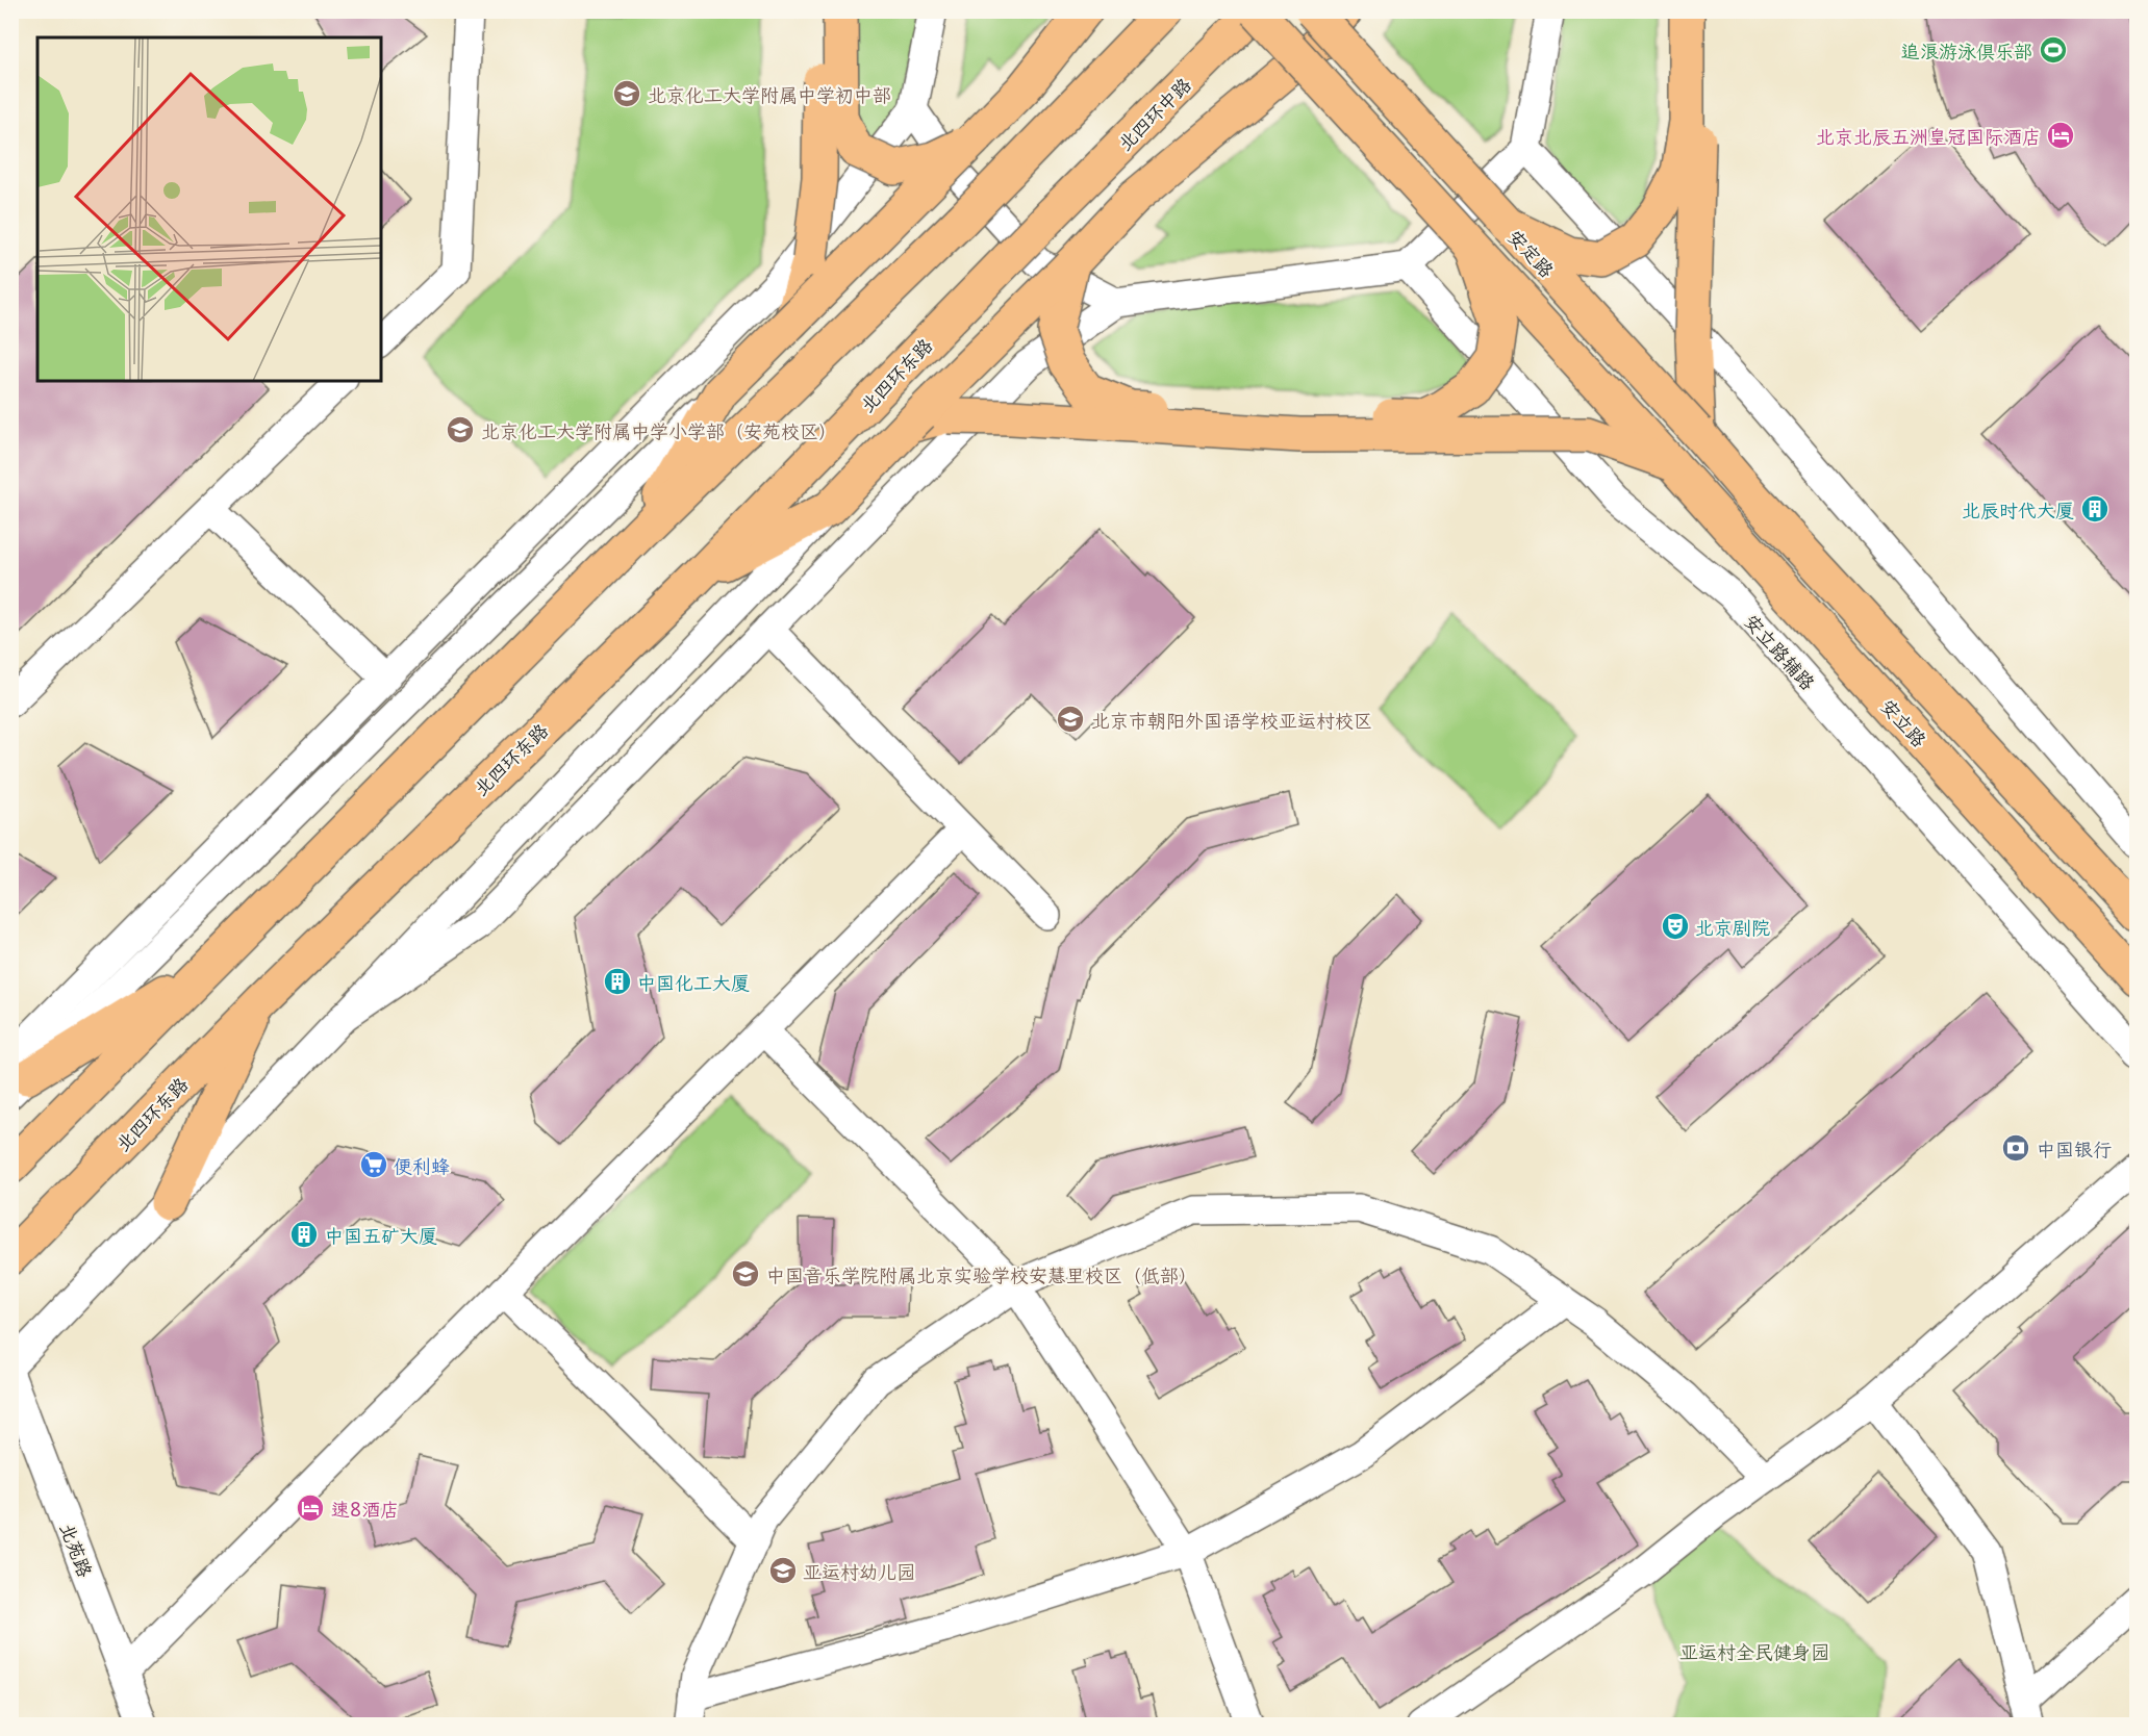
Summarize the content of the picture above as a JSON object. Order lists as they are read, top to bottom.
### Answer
{
  "streets": {
    "main road": [
      "北四环中路",
      "安定路",
      "北四环东路",
      "安立路"
    ],
    "street": ["安立路辅路", "北苑路"]
  },
  "crossings": [
    ["北四环中路", "北四环东路"]
  ],
  "parks": ["亚运村全民健身园"],
  "places": {
    "sports": ["追浪游泳俱乐部"],
    "school or university": [
      "北京化工大学附属中学初中部",
      "北京化工大学附属中学小学部（安苑校区）",
      "北京市朝阳外国语学校亚运村校区",
      "中国音乐学院附属北京实验学校安慧里校区（低部）",
      "亚运村幼儿园"
    ],
    "hotel": ["北京北辰五洲皇冠国际酒店", "速8酒店"],
    "building": ["北辰时代大厦", "中国化工大厦", "中国五矿大厦"],
    "theatre": ["北京剧院"],
    "bank": ["中国银行"],
    "supermarket": ["便利蜂"]
  }
}
